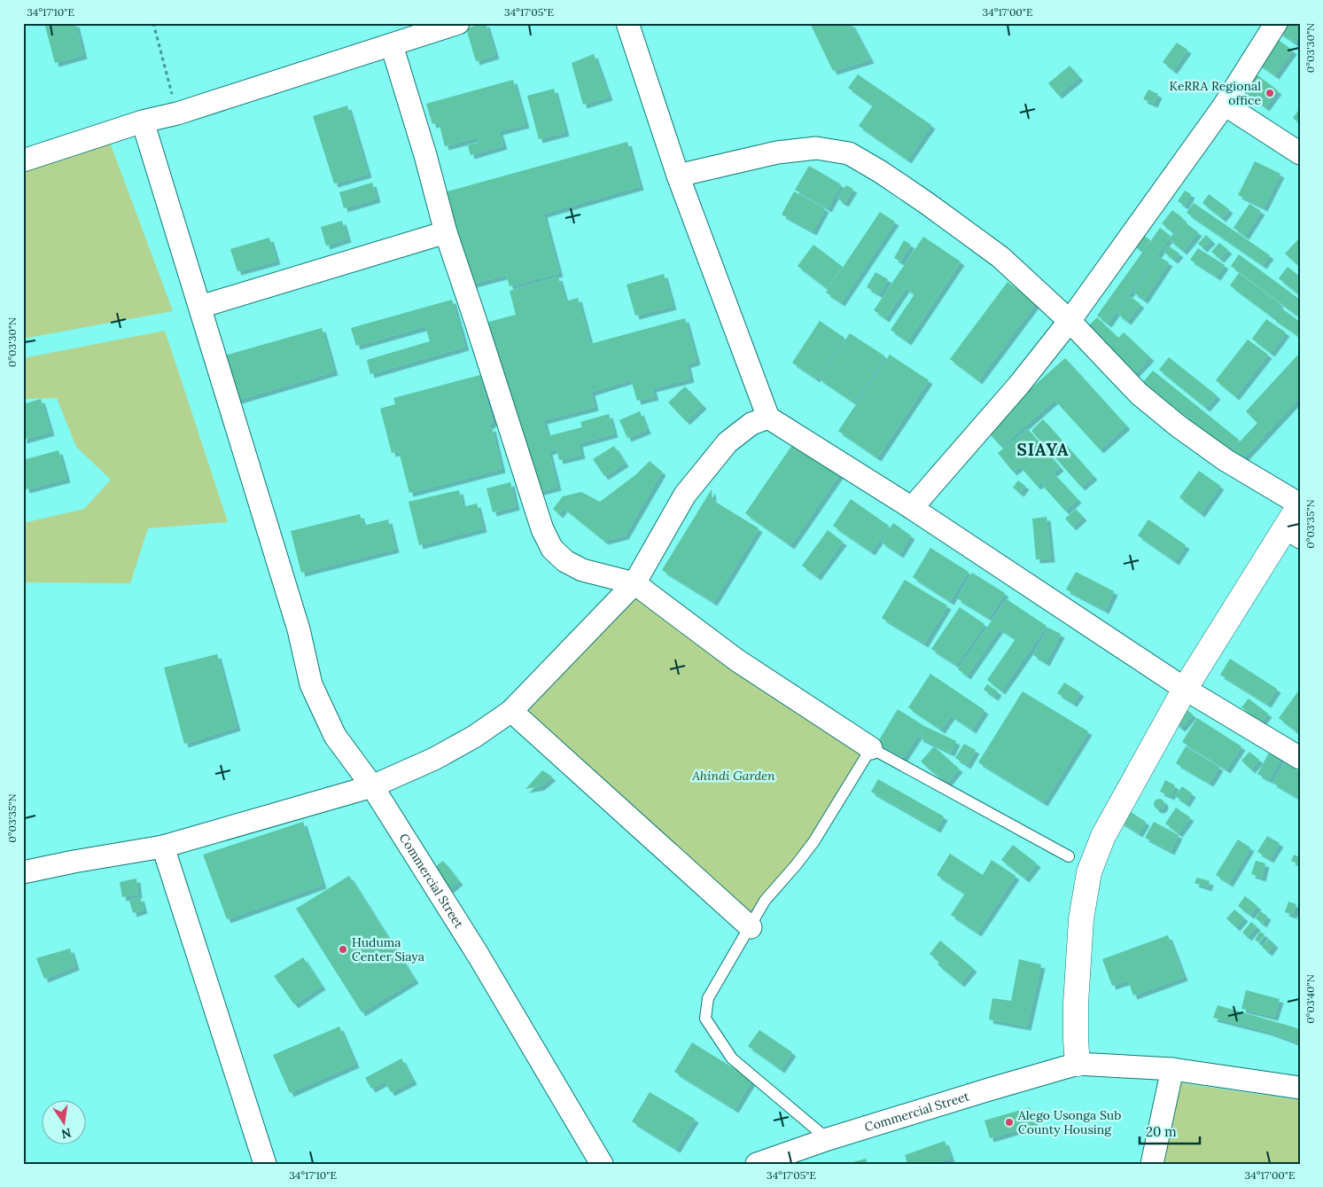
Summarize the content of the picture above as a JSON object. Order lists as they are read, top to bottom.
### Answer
{
  "streets": {
    "street": ["Commercial Street"]
  },
  "districts": ["SIAYA"],
  "parks": ["Ahindi Garden"],
  "places": ["KeRRA Regional office", "Huduma Center Siaya", "Alego Usonga Sub County Housing"],
  "scale_bar": "20 m",
  "north": "bottom",
  "coordinates": [
    "34°17'10\"E",
    "34°17'05\"E",
    "34°17'00\"E",
    "0°03'30\"N",
    "0°03'35\"N",
    "0°03'40\"N"
  ]
}
